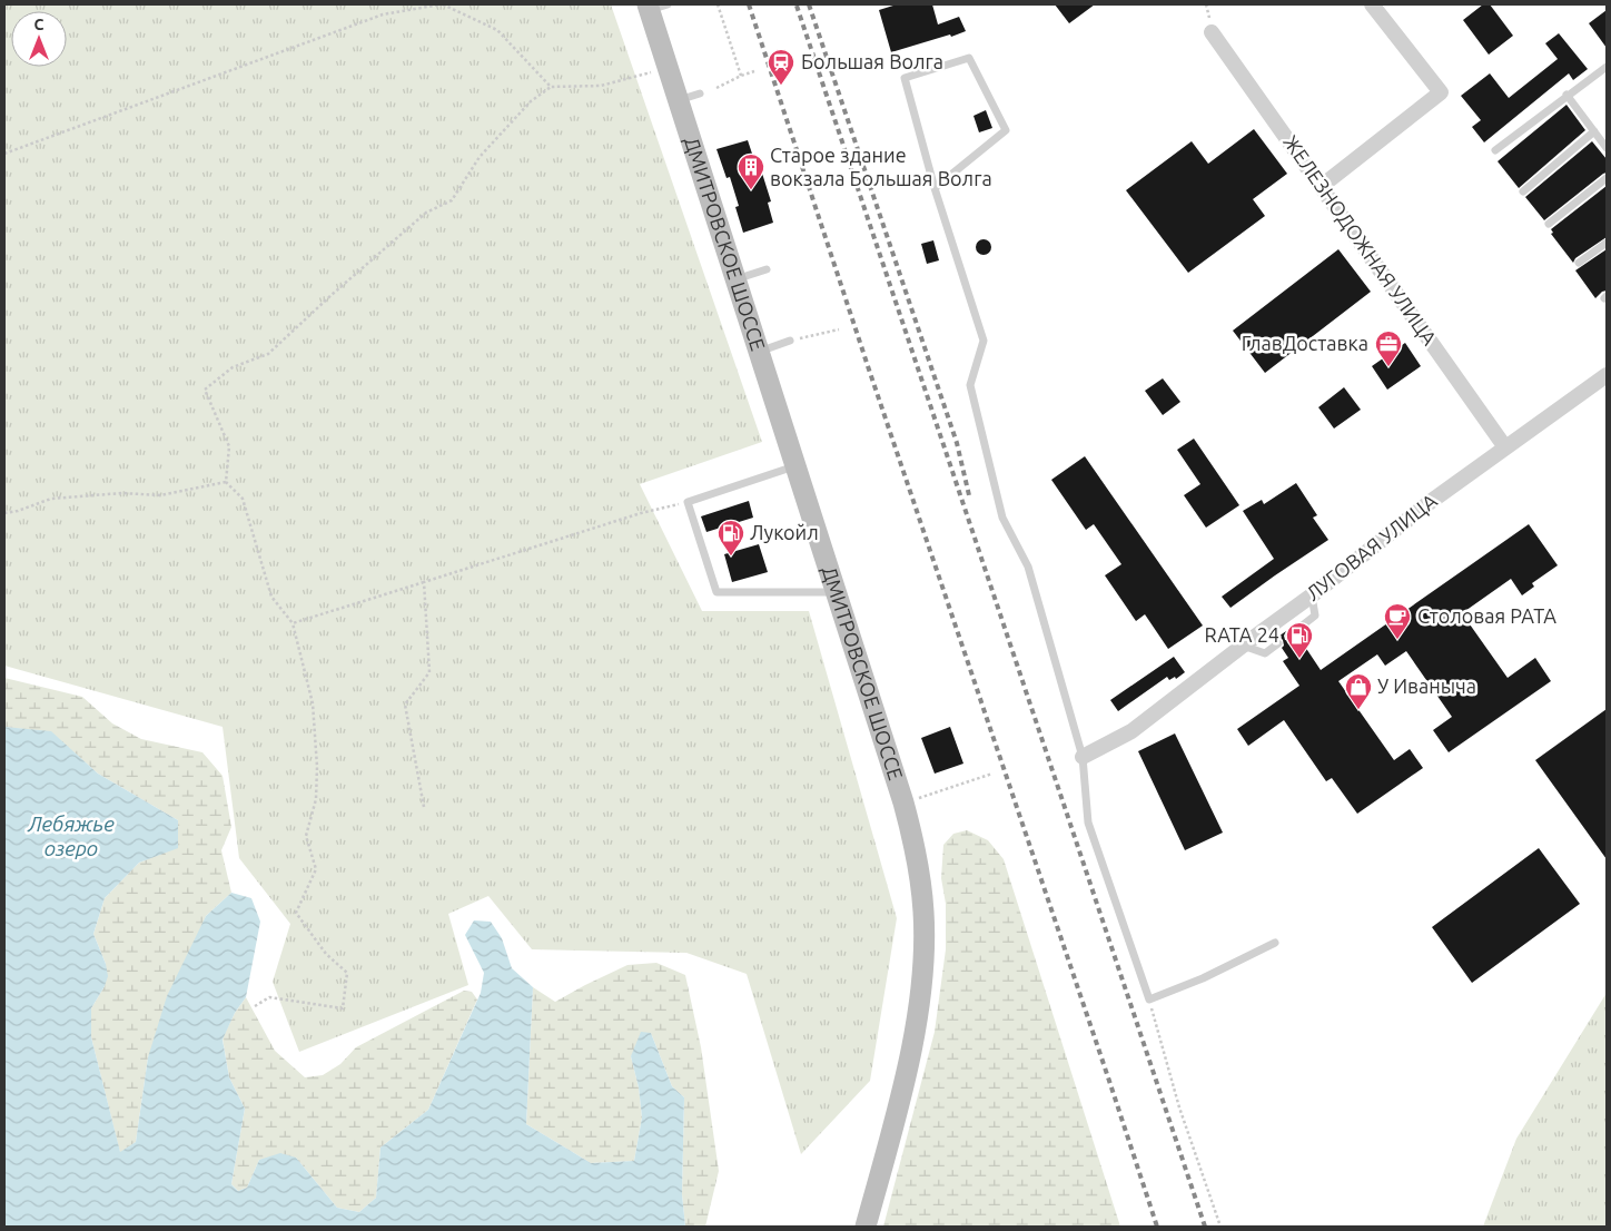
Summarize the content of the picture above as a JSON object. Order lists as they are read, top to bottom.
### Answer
{
  "streets": {
    "main road": ["ДМИТРОВСКОЕ ШОССЕ"],
    "street": ["ЖЕЛЕЗНОДОЖНАЯ УЛИЦА", "ЛУГОВАЯ УЛИЦА"]
  },
  "crossings": [
    ["ЖЕЛЕЗНОДОЖНАЯ УЛИЦА", "ЛУГОВАЯ УЛИЦА"]
  ],
  "water": ["Лебяжье озеро"],
  "places": {
    "station": ["Большая Волга"],
    "building": ["Старое здание вокзала Большая Волга"],
    "office": ["ГлавДоставка"],
    "fuel station": ["Лукойл", "RATA 24"],
    "cafe": ["Столовая РАТА"],
    "shop": ["У Иваныча"]
  },
  "north": "top"
}
